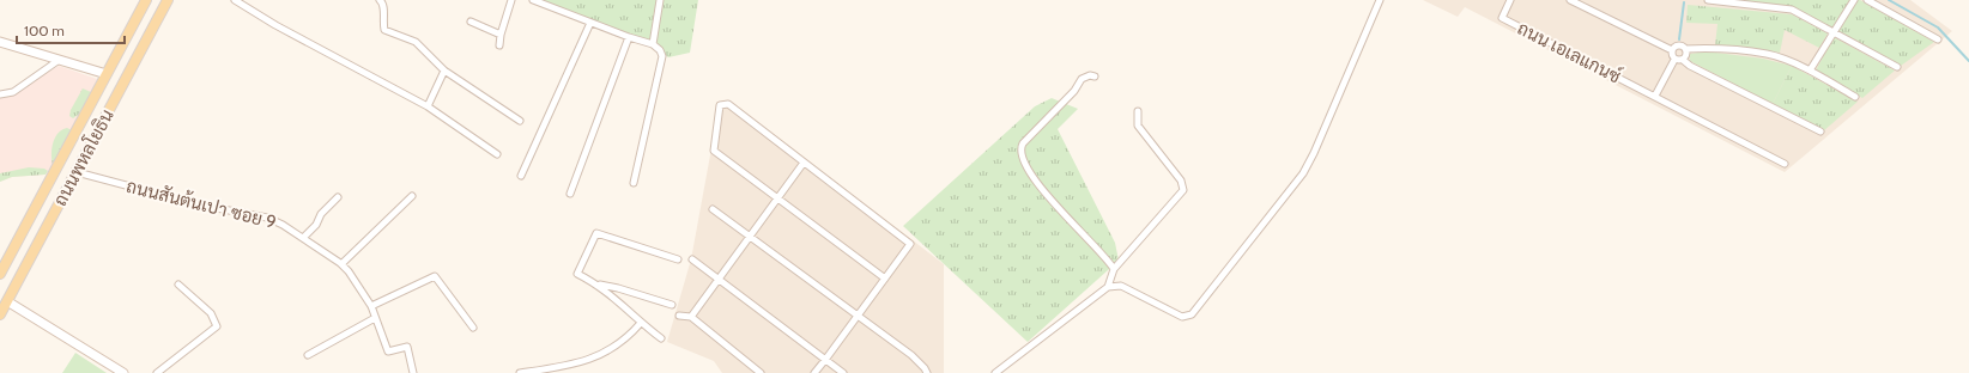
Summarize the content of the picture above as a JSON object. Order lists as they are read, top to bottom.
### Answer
{
  "streets": {
    "main road": ["ถนนพหลโยธิน"],
    "street": ["ถนน เอเลแกนซ์", "ถนนสันต้นเปา ซอย 9"]
  },
  "crossings": [
    ["ถนนพหลโยธิน", "ถนนสันต้นเปา ซอย 9"]
  ],
  "scale_bar": "100 m"
}
